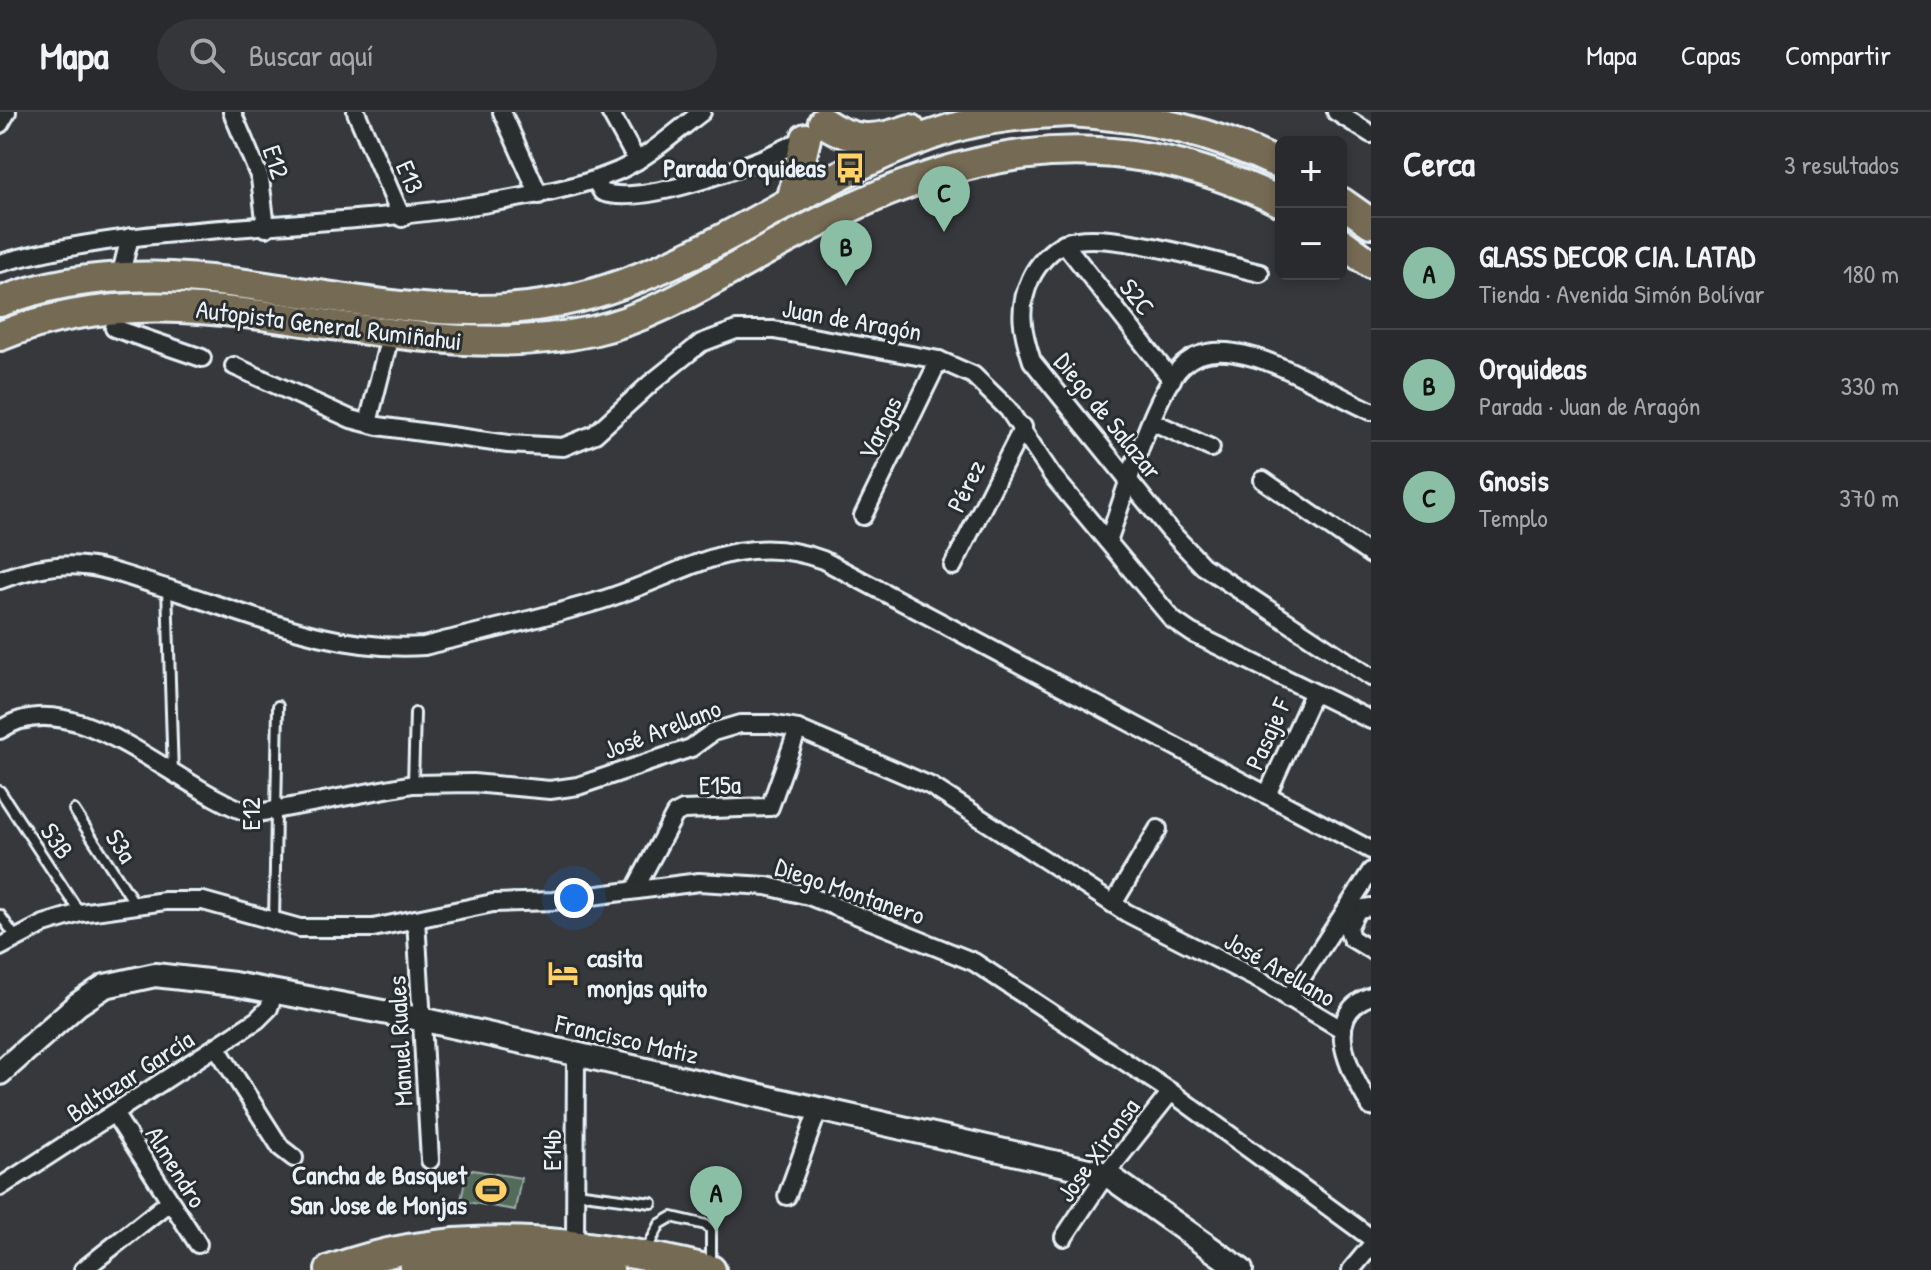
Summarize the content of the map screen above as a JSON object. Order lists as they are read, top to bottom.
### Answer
{
  "streets": {
    "highway": ["Autopista General Rumiñahui"],
    "street": [
      "E12",
      "E13",
      "S2C",
      "Juan de Aragón",
      "Diego de Salazar",
      "Vargas",
      "Pérez",
      "José Arellano",
      "Pasaje F",
      "E15a",
      "Diego Montanero",
      "Francisco Matiz",
      "Manuel Ruales",
      "Baltazar García",
      "E14b",
      "Jose Xironsa",
      "Almendro"
    ],
    "lane": ["S3B", "S3a"]
  },
  "crossings": [
    ["E12", "José Arellano"],
    ["E12", "Diego Montanero"],
    ["S2C", "Diego de Salazar"],
    ["Juan de Aragón", "Vargas"],
    ["Juan de Aragón", "Pérez"],
    ["Juan de Aragón", "Pasaje F"],
    ["José Arellano", "E15a"],
    ["E15a", "Diego Montanero"],
    ["S3B", "Diego Montanero"],
    ["S3a", "Diego Montanero"],
    ["Diego Montanero", "Manuel Ruales"],
    ["Diego Montanero", "Jose Xironsa"],
    ["Francisco Matiz", "Manuel Ruales"],
    ["Francisco Matiz", "Baltazar García"],
    ["Francisco Matiz", "E14b"],
    ["Francisco Matiz", "Jose Xironsa"],
    ["Baltazar García", "Almendro"]
  ],
  "places": {
    "bus stop": ["Parada Orquideas"],
    "hotel": ["casita monjas quito"],
    "sports": ["Cancha de Basquet San Jose de Monjas"]
  },
  "page": {
    "header": "Mapa",
    "search": "Buscar aquí",
    "nav": ["Mapa", "Capas", "Compartir"],
    "heading": ["Cerca", "3 resultados"],
    "map_buttons": ["+", "−"],
    "pins": ["C", "B", "A"],
    "list": [
      {
        "mark": "A",
        "name": "GLASS DECOR CIA. LATAD",
        "note": "Tienda · Avenida Simón Bolívar",
        "value": "180 m"
      },
      {
        "mark": "B",
        "name": "Orquideas",
        "note": "Parada · Juan de Aragón",
        "value": "330 m"
      },
      {
        "mark": "C",
        "name": "Gnosis",
        "note": "Templo",
        "value": "370 m"
      }
    ]
  }
}
